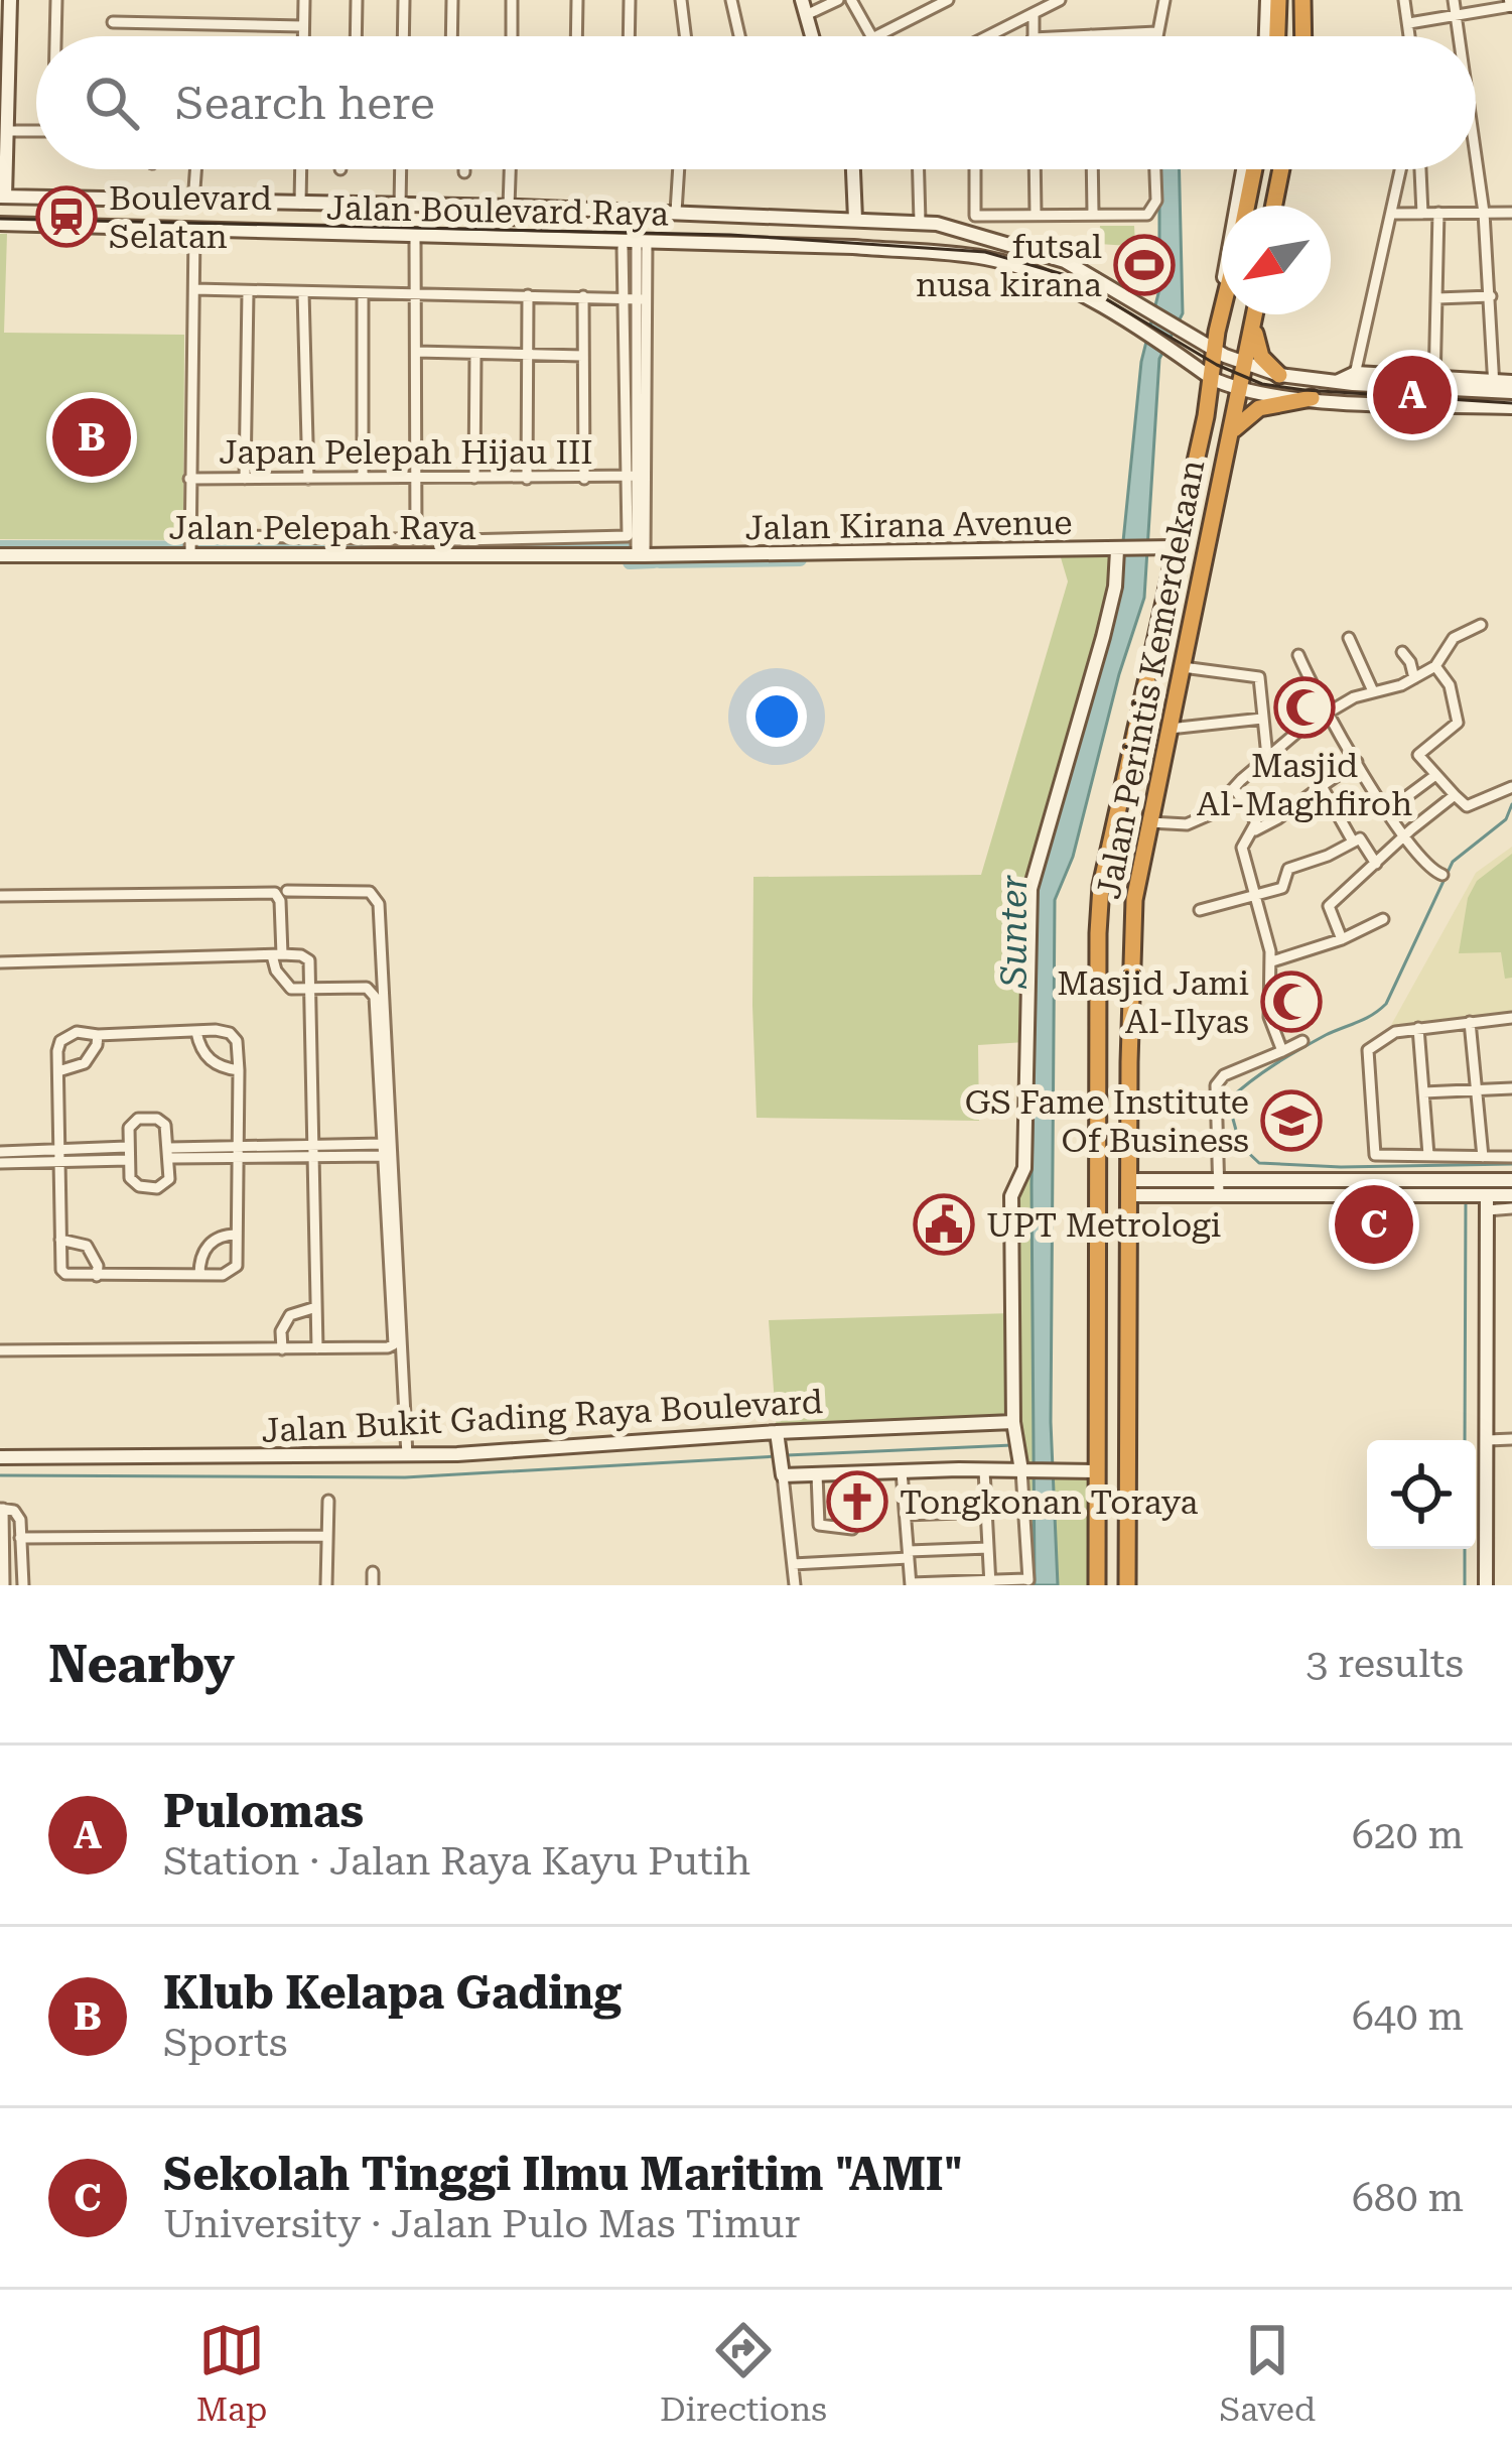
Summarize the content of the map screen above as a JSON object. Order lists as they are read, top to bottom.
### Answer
{
  "streets": {
    "highway": ["Jalan Perintis Kemerdekaan"],
    "street": [
      "Jalan Boulevard Raya",
      "Japan Pelepah Hijau III",
      "Jalan Kirana Avenue",
      "Jalan Pelepah Raya",
      "Jalan Bukit Gading Raya Boulevard"
    ]
  },
  "crossings": [
    ["Jalan Boulevard Raya", "Jalan Perintis Kemerdekaan"],
    ["Japan Pelepah Hijau III", "Jalan Pelepah Raya"],
    ["Jalan Kirana Avenue", "Jalan Pelepah Raya"],
    ["Jalan Kirana Avenue", "Jalan Perintis Kemerdekaan"]
  ],
  "water": ["Sunter"],
  "places": {
    "station": ["Boulevard Selatan"],
    "sports": ["futsal nusa kirana"],
    "mosque": ["Masjid Al-Maghfiroh", "Masjid Jami Al-Ilyas"],
    "school or university": ["GS Fame Institute Of Business"],
    "public building": ["UPT Metrologi"],
    "church": ["Tongkonan Toraya"]
  },
  "north": "bottom left",
  "page": {
    "search": "Search here",
    "pins": ["A", "B", "C"],
    "heading": ["Nearby", "3 results"],
    "list": [
      {
        "mark": "A",
        "name": "Pulomas",
        "note": "Station · Jalan Raya Kayu Putih",
        "value": "620 m"
      },
      {
        "mark": "B",
        "name": "Klub Kelapa Gading",
        "note": "Sports",
        "value": "640 m"
      },
      {
        "mark": "C",
        "name": "Sekolah Tinggi Ilmu Maritim \"AMI\"",
        "note": "University · Jalan Pulo Mas Timur",
        "value": "680 m"
      }
    ],
    "nav": ["Map", "Directions", "Saved"]
  }
}
